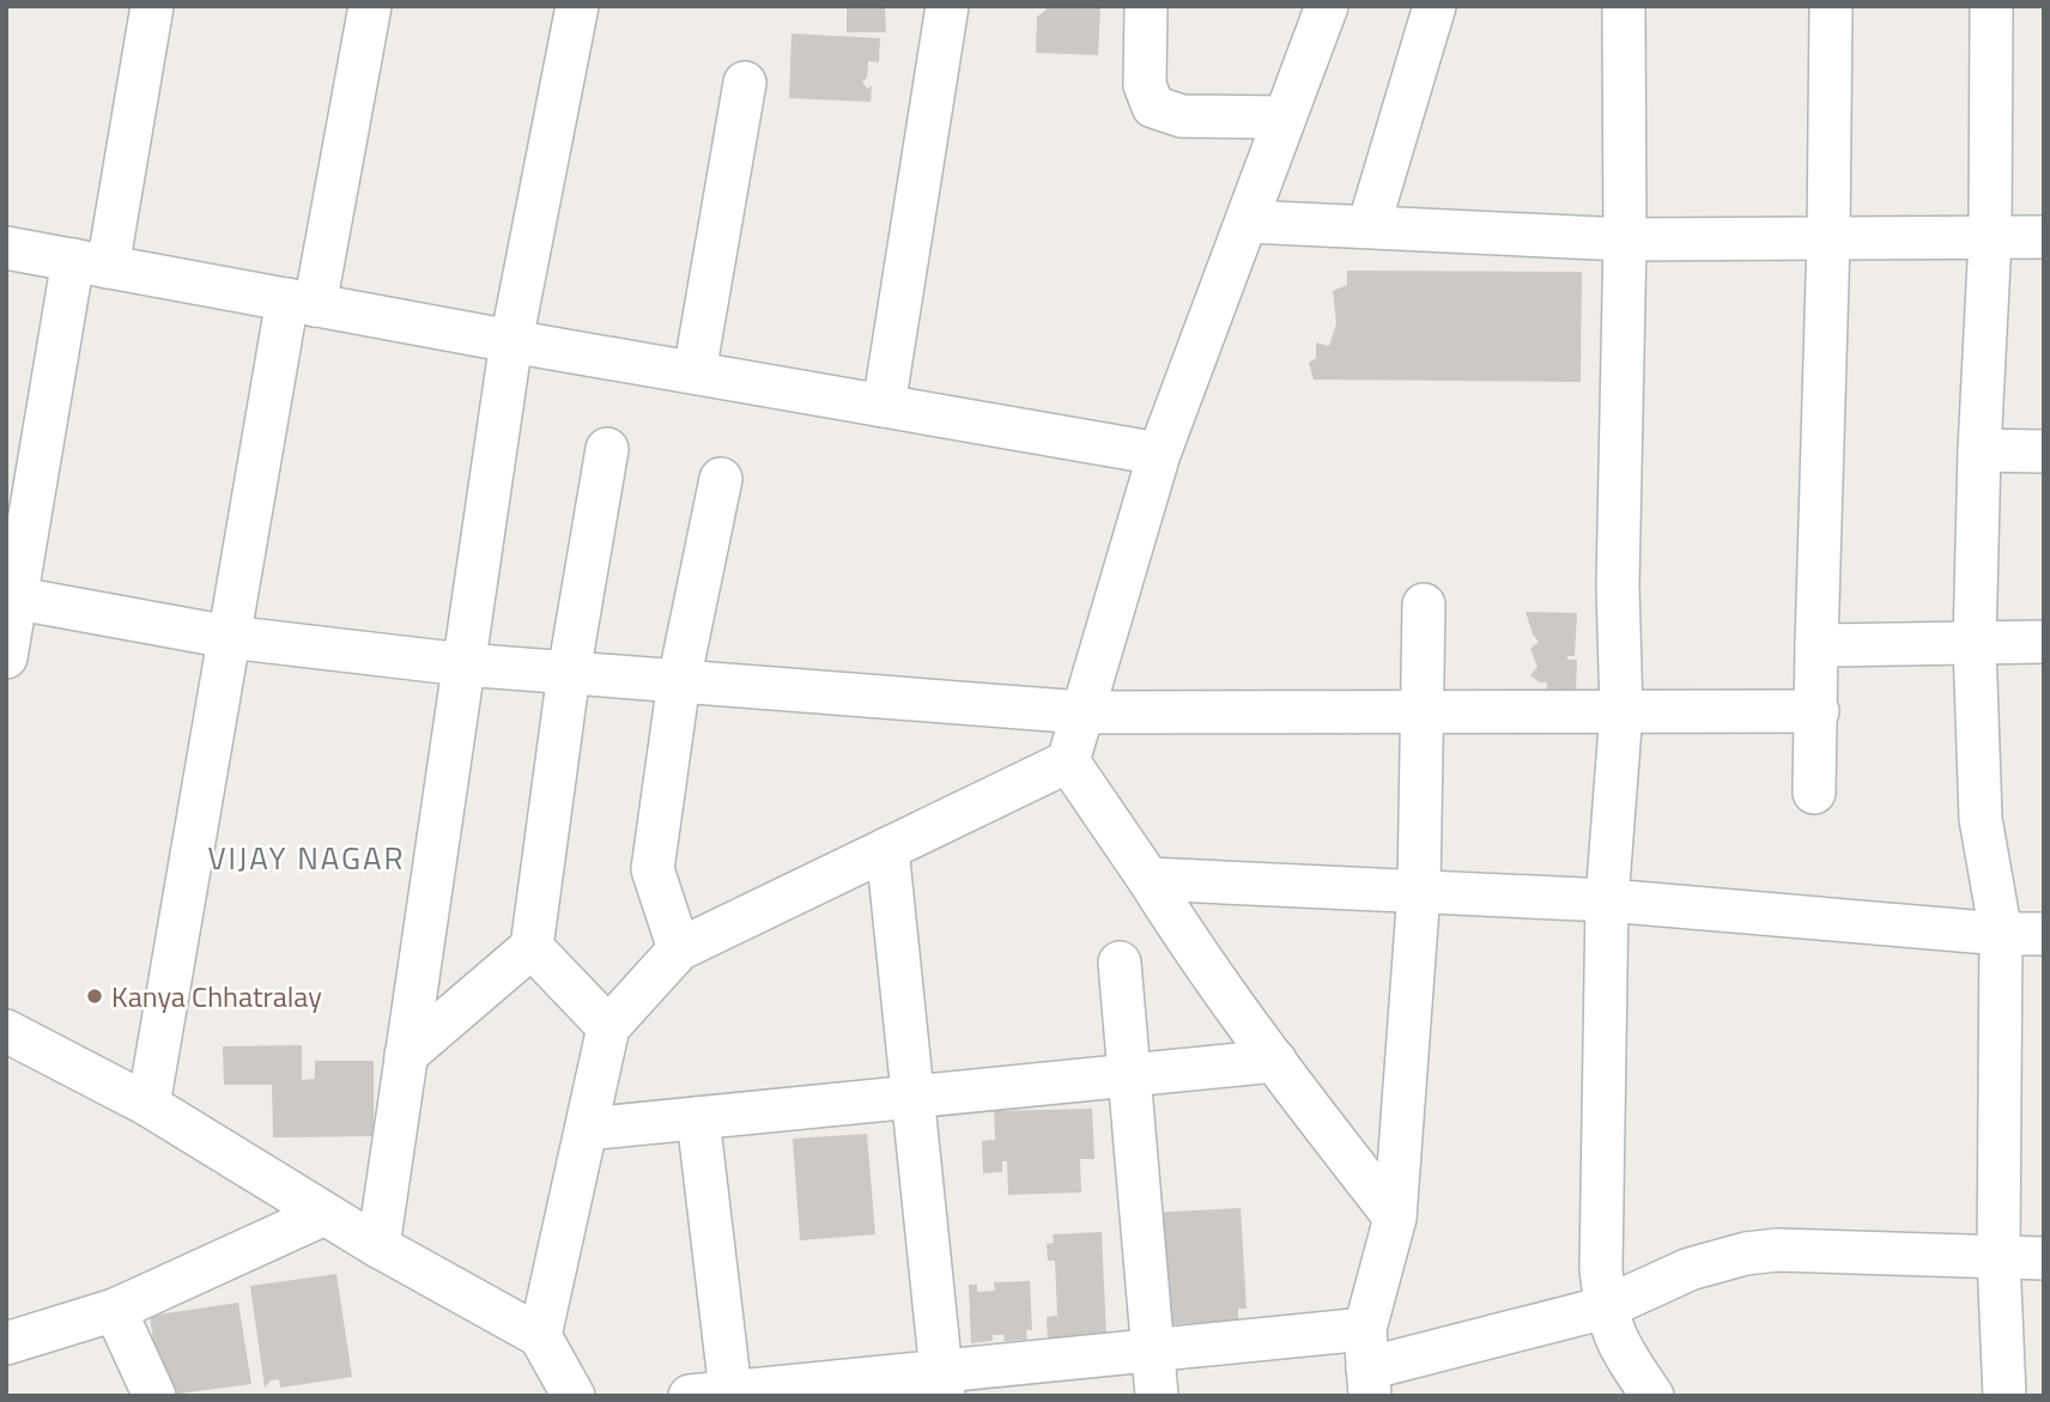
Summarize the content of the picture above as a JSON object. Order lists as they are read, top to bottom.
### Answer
{
  "districts": ["VIJAY NAGAR"],
  "places": ["Kanya Chhatralay"]
}
